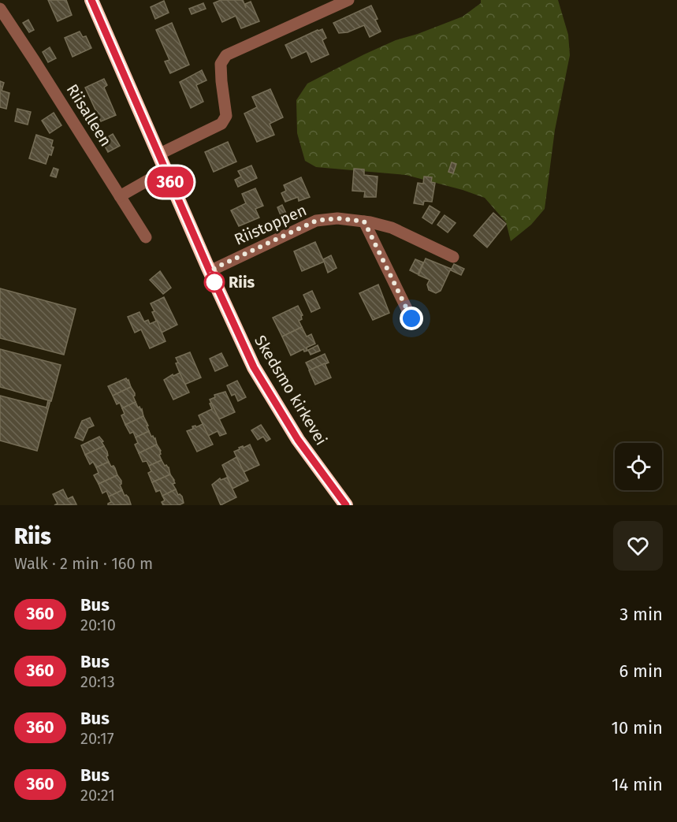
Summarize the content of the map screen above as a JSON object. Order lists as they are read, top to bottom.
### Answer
{
  "streets": {
    "highway": ["Skedsmo kirkevei"],
    "street": ["Riisalleen", "Riistoppen"]
  },
  "crossings": [
    ["Riistoppen", "Skedsmo kirkevei"]
  ],
  "places": ["Riis"],
  "lines": ["bus line 360"],
  "page": {
    "on_map": "360",
    "heading": ["Riis", "Walk · 2 min · 160 m"],
    "list": [
      {
        "mark": "360",
        "name": "Bus",
        "note": "20:10",
        "value": "3 min"
      },
      {
        "mark": "360",
        "name": "Bus",
        "note": "20:13",
        "value": "6 min"
      },
      {
        "mark": "360",
        "name": "Bus",
        "note": "20:17",
        "value": "10 min"
      },
      {
        "mark": "360",
        "name": "Bus",
        "note": "20:21",
        "value": "14 min"
      }
    ]
  }
}
